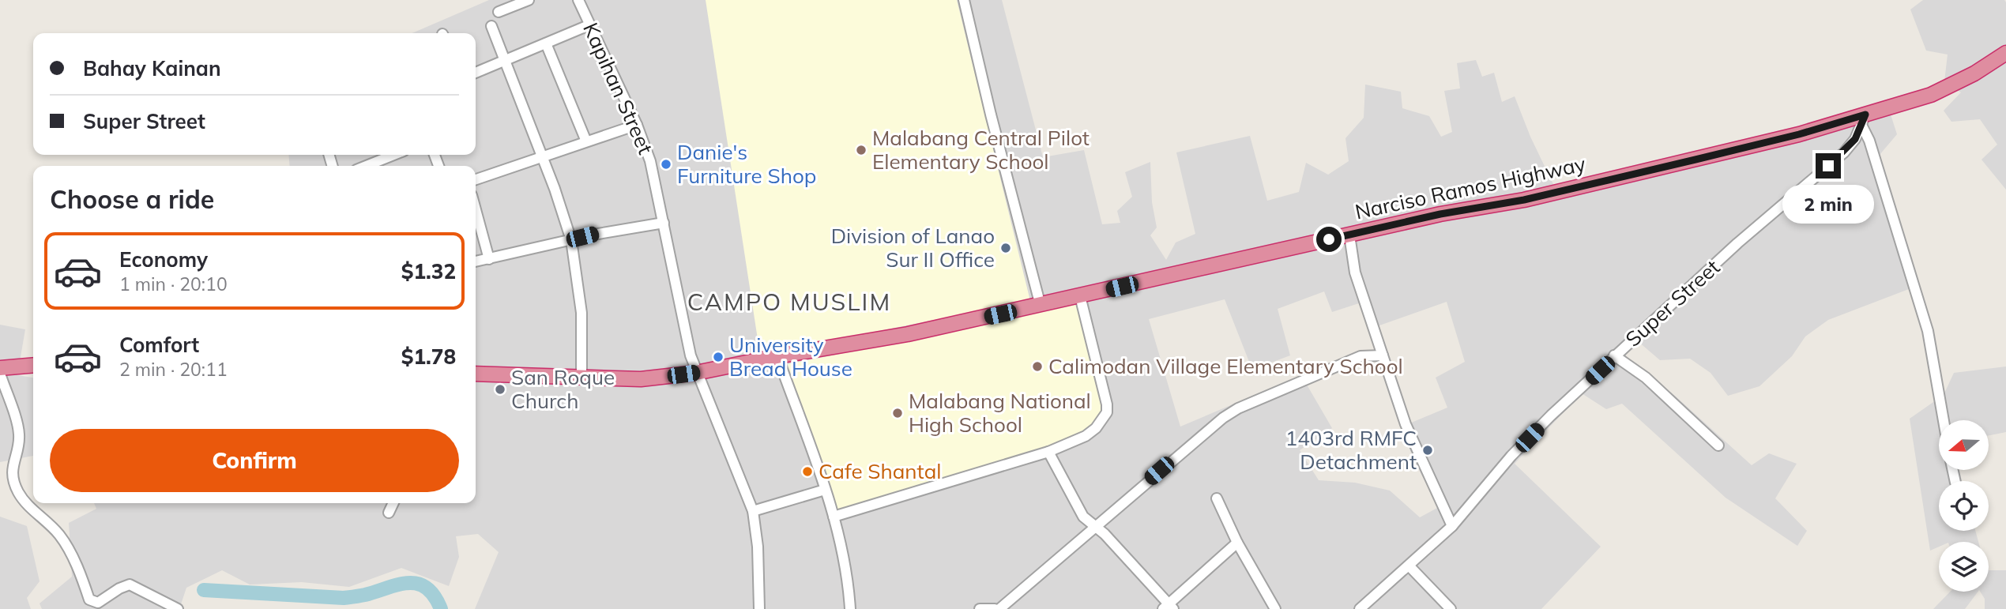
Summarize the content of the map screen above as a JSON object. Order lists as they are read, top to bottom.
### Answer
{
  "streets": {
    "highway": ["Narciso Ramos Highway"],
    "street": ["Kapihan Street", "Super Street"]
  },
  "crossings": [
    ["Kapihan Street", "Narciso Ramos Highway"],
    ["Narciso Ramos Highway", "Super Street"]
  ],
  "districts": ["CAMPO MUSLIM"],
  "places": [
    "Malabang Central Pilot Elementary School",
    "Danie's Furniture Shop",
    "Division of Lanao Sur II Office",
    "University Bread House",
    "Calimodan Village Elementary School",
    "San Roque Church",
    "Malabang National High School",
    "1403rd RMFC Detachment",
    "Cafe Shantal"
  ],
  "north": "left",
  "page": {
    "banner": ["Bahay Kainan", "Super Street"],
    "heading": "Choose a ride",
    "bubble": "2 min",
    "list": [
      {
        "name": "Economy",
        "note": "1 min · 20:10",
        "value": "$1.32"
      },
      {
        "name": "Comfort",
        "note": "2 min · 20:11",
        "value": "$1.78"
      }
    ],
    "buttons": "Confirm"
  }
}
